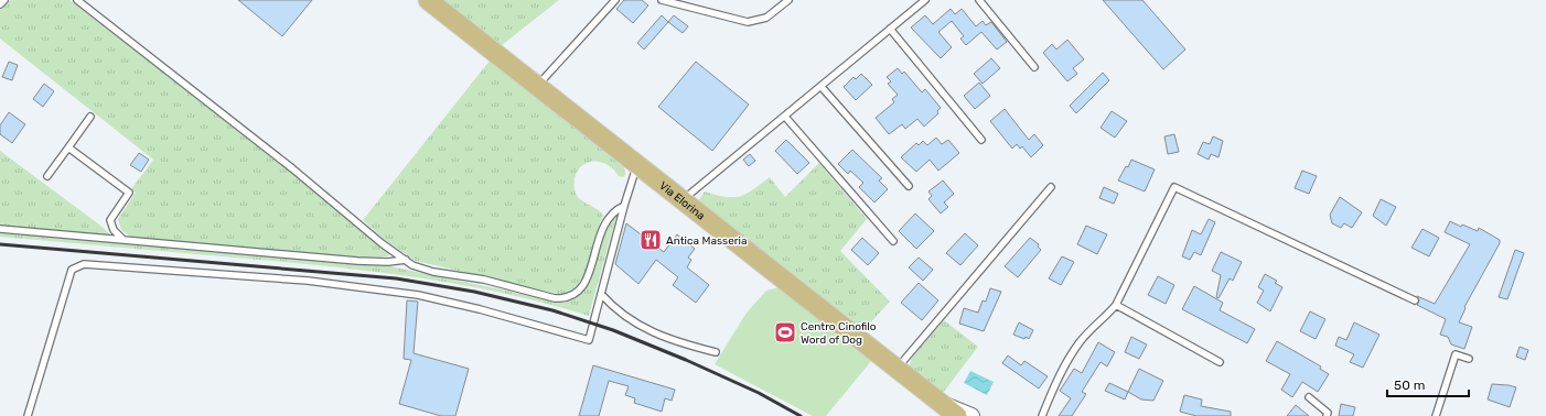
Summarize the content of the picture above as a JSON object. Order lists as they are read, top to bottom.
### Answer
{
  "streets": {
    "main road": ["Via Elorina"]
  },
  "places": {
    "restaurant": ["Antica Masseria"],
    "sports": ["Centro Cinofilo Word of Dog"]
  },
  "scale_bar": "50 m"
}
